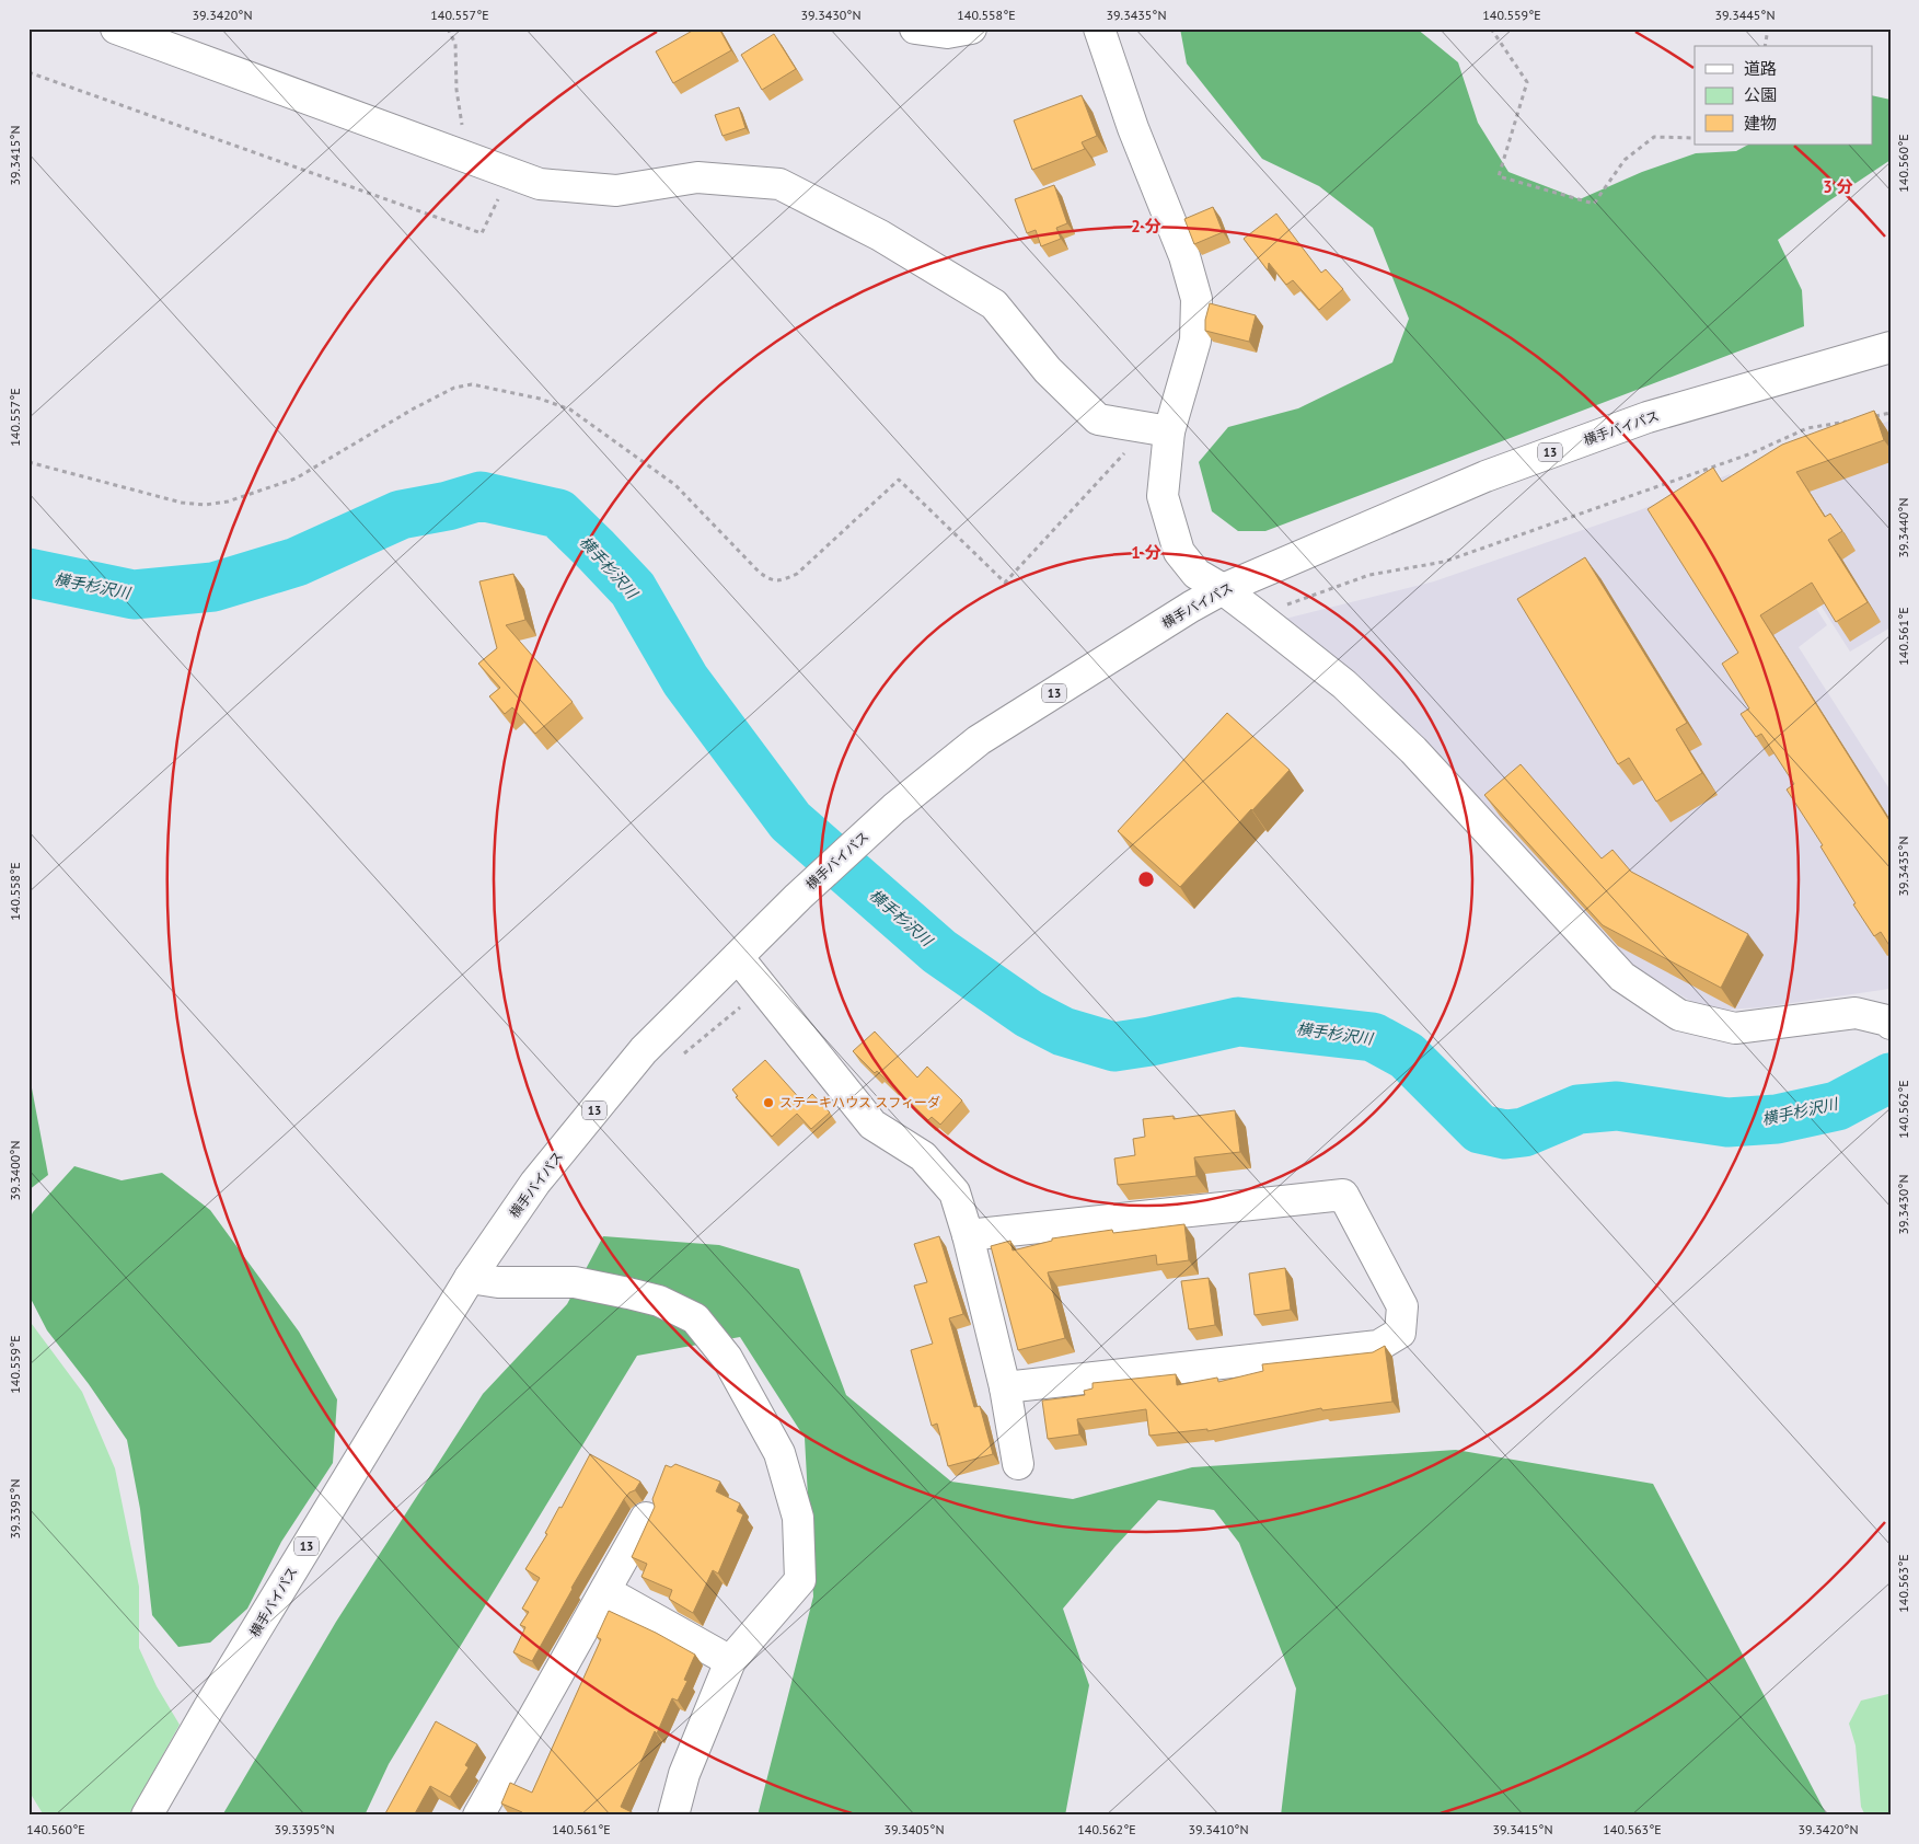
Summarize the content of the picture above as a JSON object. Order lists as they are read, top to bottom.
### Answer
{
  "streets": {
    "main road": ["横手バイパス", "13"]
  },
  "water": ["横手杉沢川"],
  "places": ["ステーキハウス スフィーダ"],
  "legend": ["道路", "公園", "建物"],
  "coordinates": [
    "39.3420°N",
    "140.557°E",
    "39.3430°N",
    "140.558°E",
    "39.3435°N",
    "140.559°E",
    "39.3445°N",
    "39.3415°N",
    "140.560°E",
    "39.3440°N",
    "140.561°E",
    "140.562°E",
    "39.3400°N",
    "39.3395°N",
    "140.563°E",
    "39.3405°N",
    "39.3410°N"
  ],
  "rings": ["3 分", "2 分", "1 分"]
}
